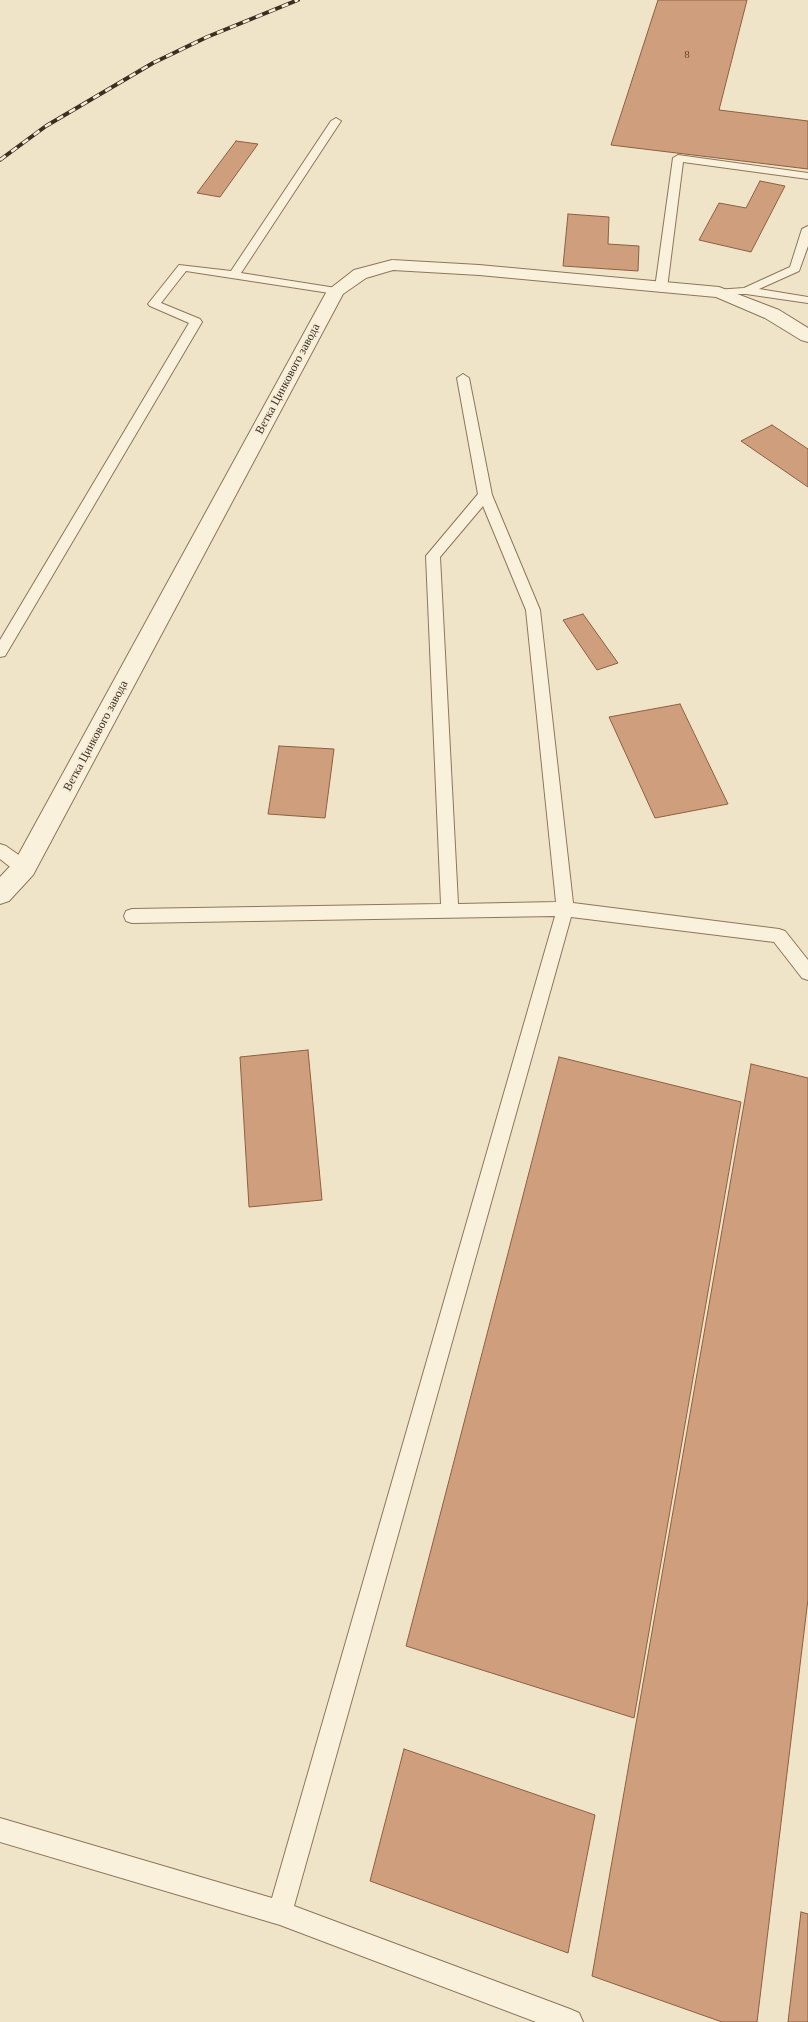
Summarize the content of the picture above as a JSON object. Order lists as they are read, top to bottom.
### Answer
{
  "streets": {
    "street": ["Ветка Цинкового завода"]
  },
  "house_numbers": ["8"]
}
